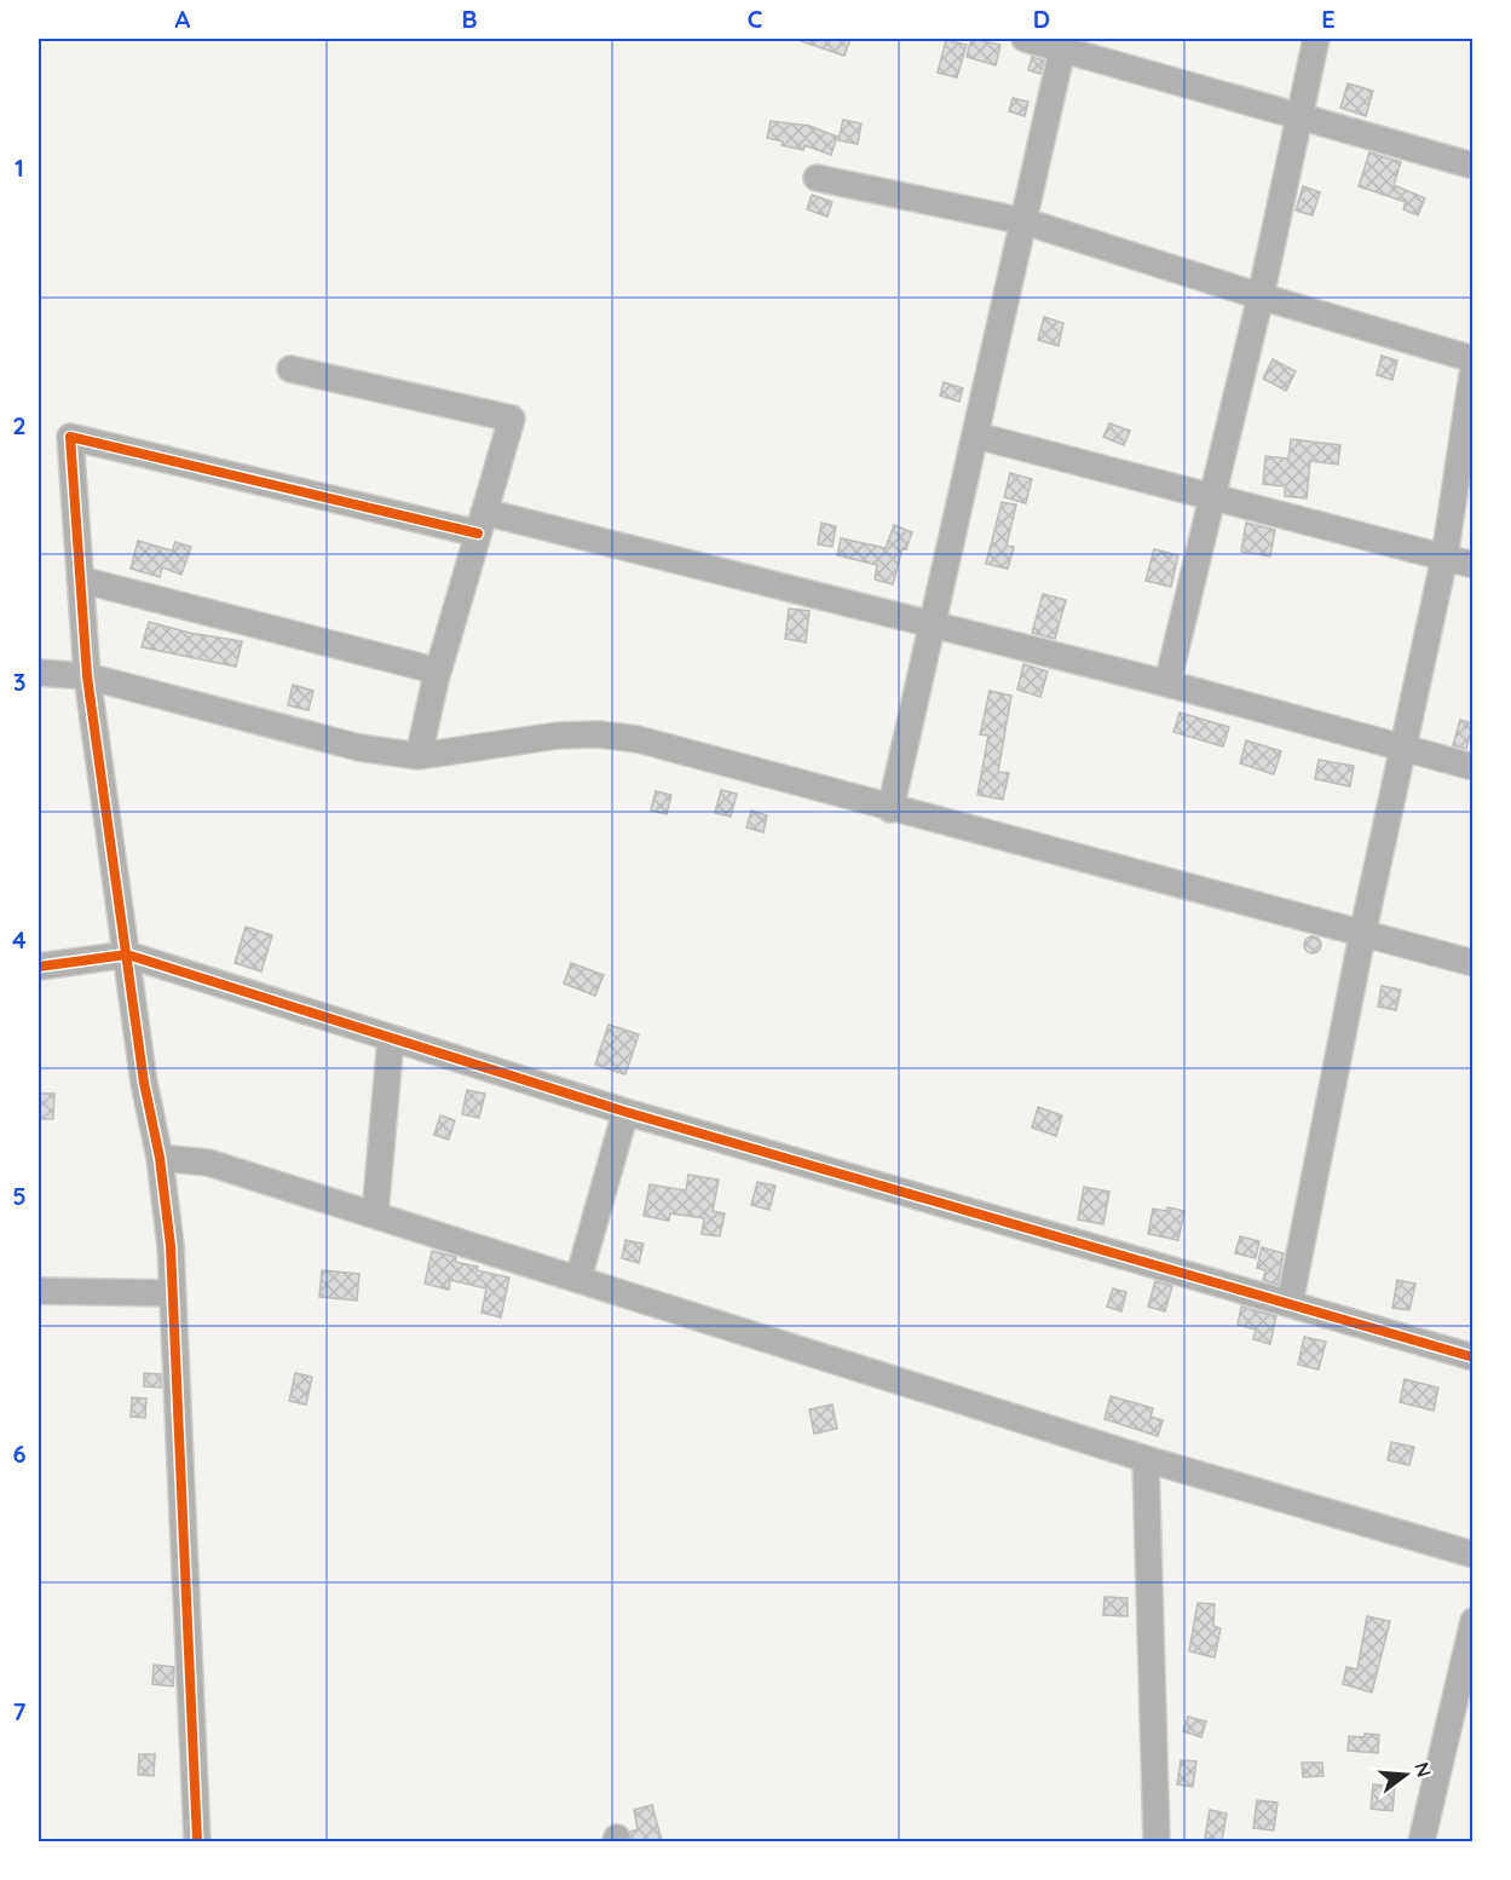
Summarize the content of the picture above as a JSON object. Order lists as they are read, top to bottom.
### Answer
{
  "north": "right",
  "grid": {
    "columns": [
      "A",
      "B",
      "C",
      "D",
      "E"
    ],
    "rows": [
      "1",
      "2",
      "3",
      "4",
      "5",
      "6",
      "7"
    ]
  }
}
